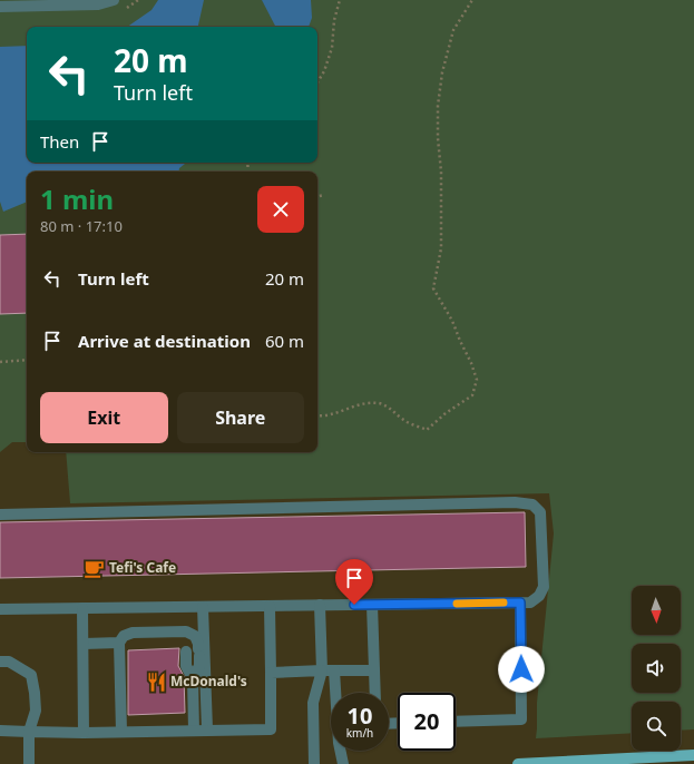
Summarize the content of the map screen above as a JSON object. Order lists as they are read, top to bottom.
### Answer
{
  "places": {
    "cafe": ["Tefi's Cafe"],
    "restaurant": ["McDonald's"]
  },
  "north": "bottom",
  "page": {
    "turn": ["20 m", "Turn left"],
    "then": "Then",
    "heading": ["1 min", "80 m · 17:10"],
    "list": [
      {
        "name": "Turn left",
        "value": "20 m"
      },
      {
        "name": "Arrive at destination",
        "value": "60 m"
      }
    ],
    "buttons": ["Exit", "Share"],
    "speed": "10 km/h",
    "limit": "20"
  }
}
